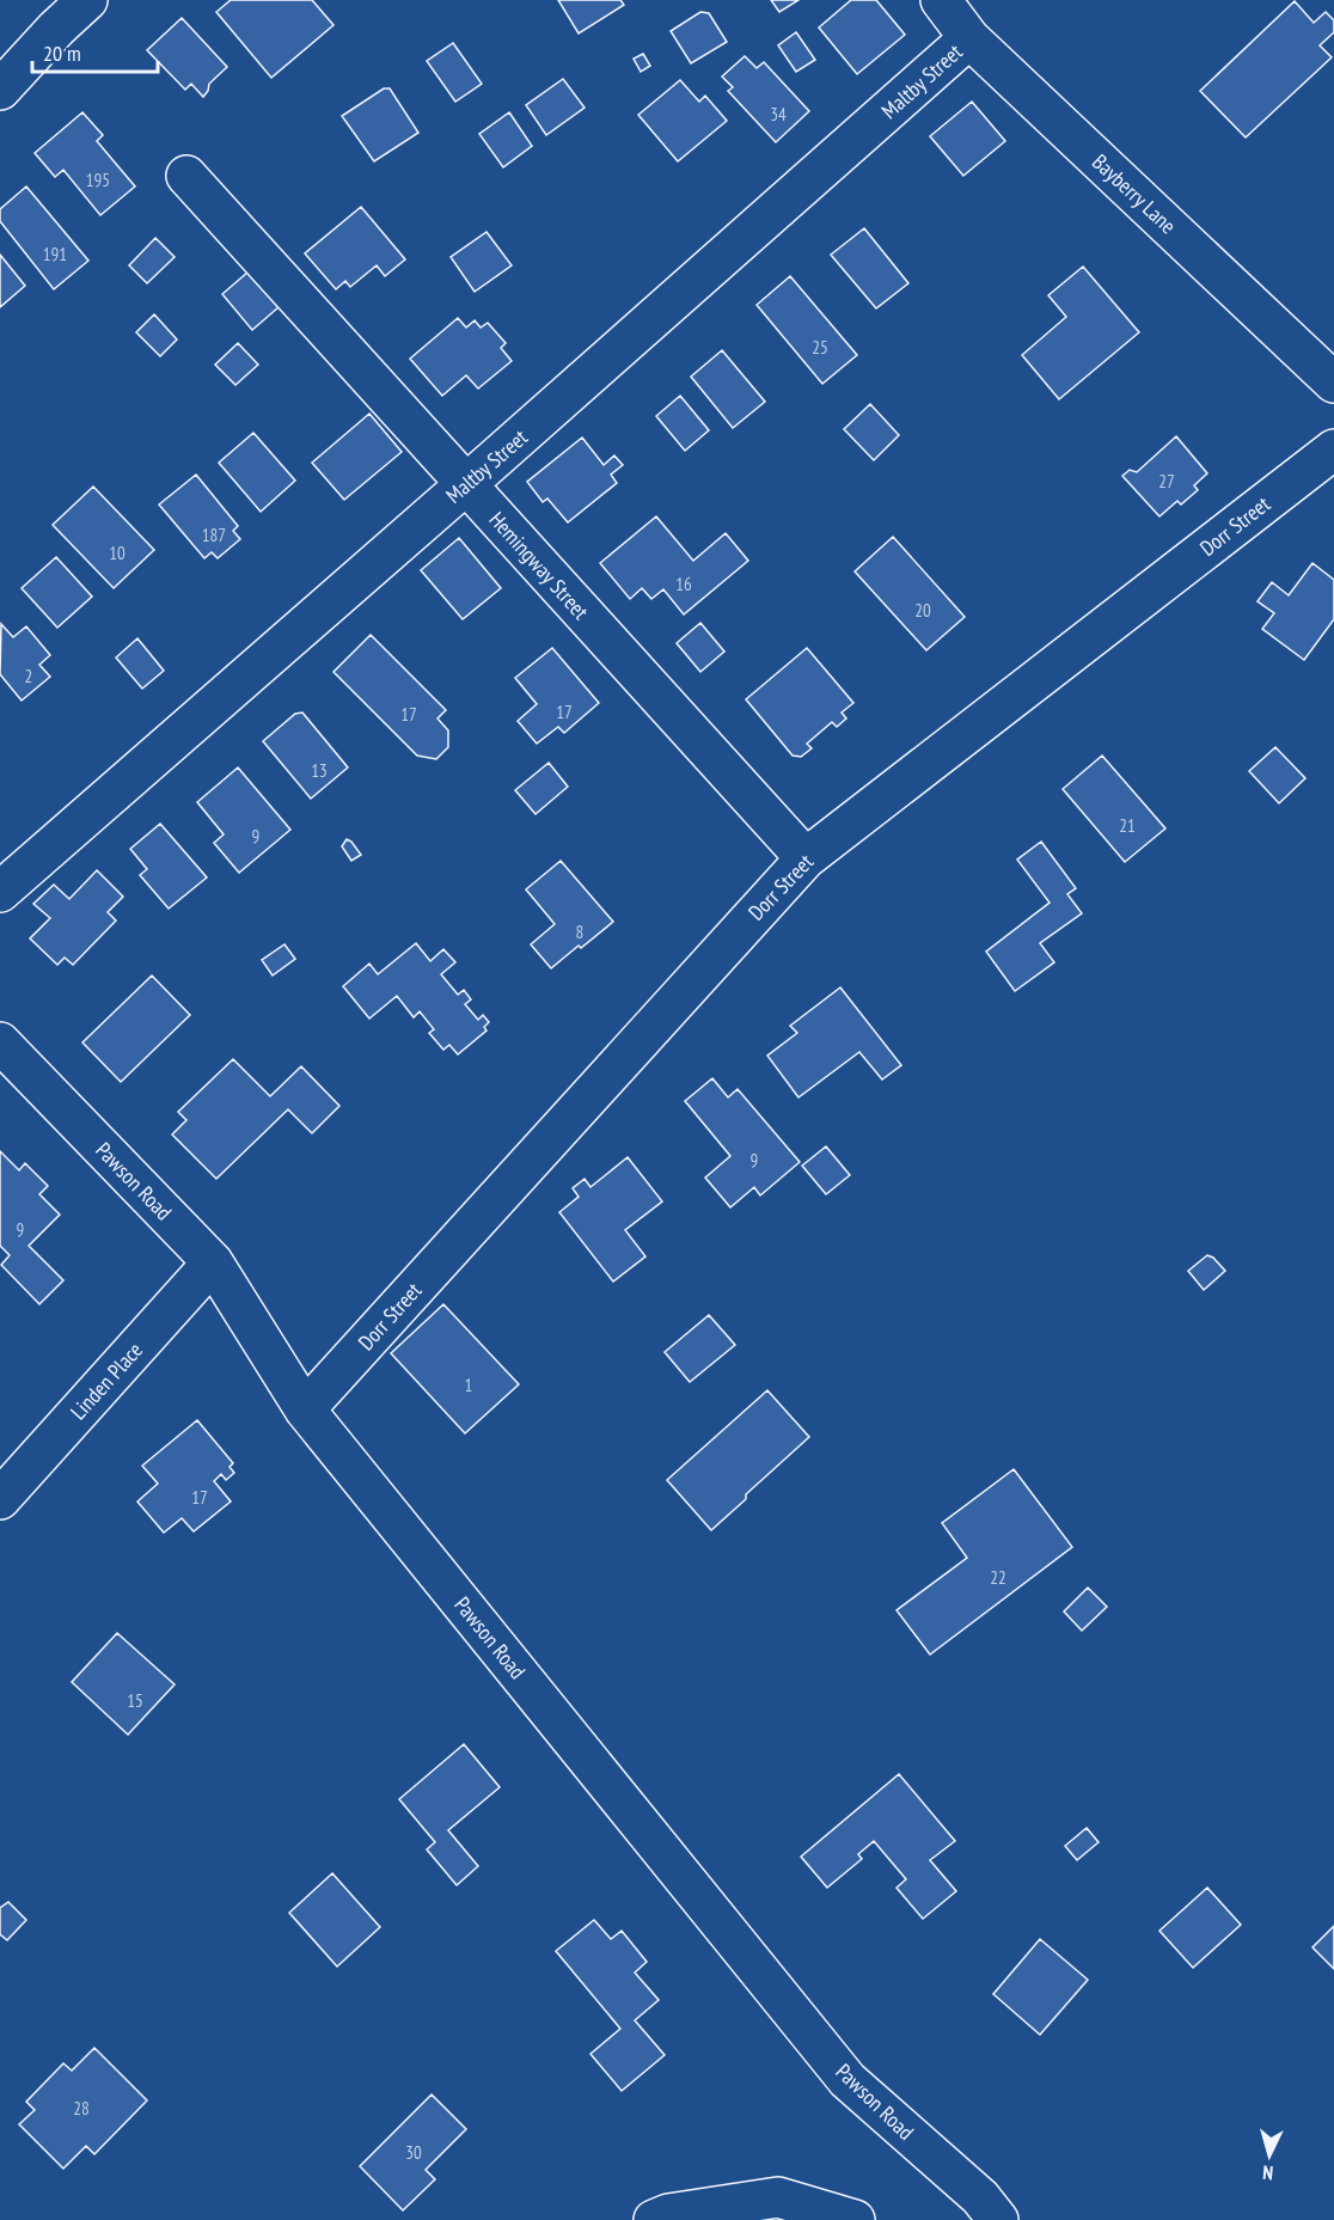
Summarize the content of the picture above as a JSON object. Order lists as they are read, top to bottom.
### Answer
{
  "streets": {
    "street": [
      "Maltby Street",
      "Bayberry Lane",
      "Dorr Street",
      "Hemingway Street",
      "Pawson Road",
      "Linden Place"
    ]
  },
  "crossings": [
    ["Maltby Street", "Bayberry Lane"],
    ["Maltby Street", "Hemingway Street"],
    ["Dorr Street", "Hemingway Street"],
    ["Dorr Street", "Pawson Road"],
    ["Pawson Road", "Linden Place"]
  ],
  "house_numbers": [
    "34",
    "195",
    "191",
    "25",
    "27",
    "187",
    "10",
    "16",
    "20",
    "2",
    "17",
    "17",
    "13",
    "21",
    "9",
    "8",
    "9",
    "9",
    "1",
    "17",
    "22",
    "15",
    "28",
    "30"
  ],
  "scale_bar": "20 m",
  "north": "bottom"
}
